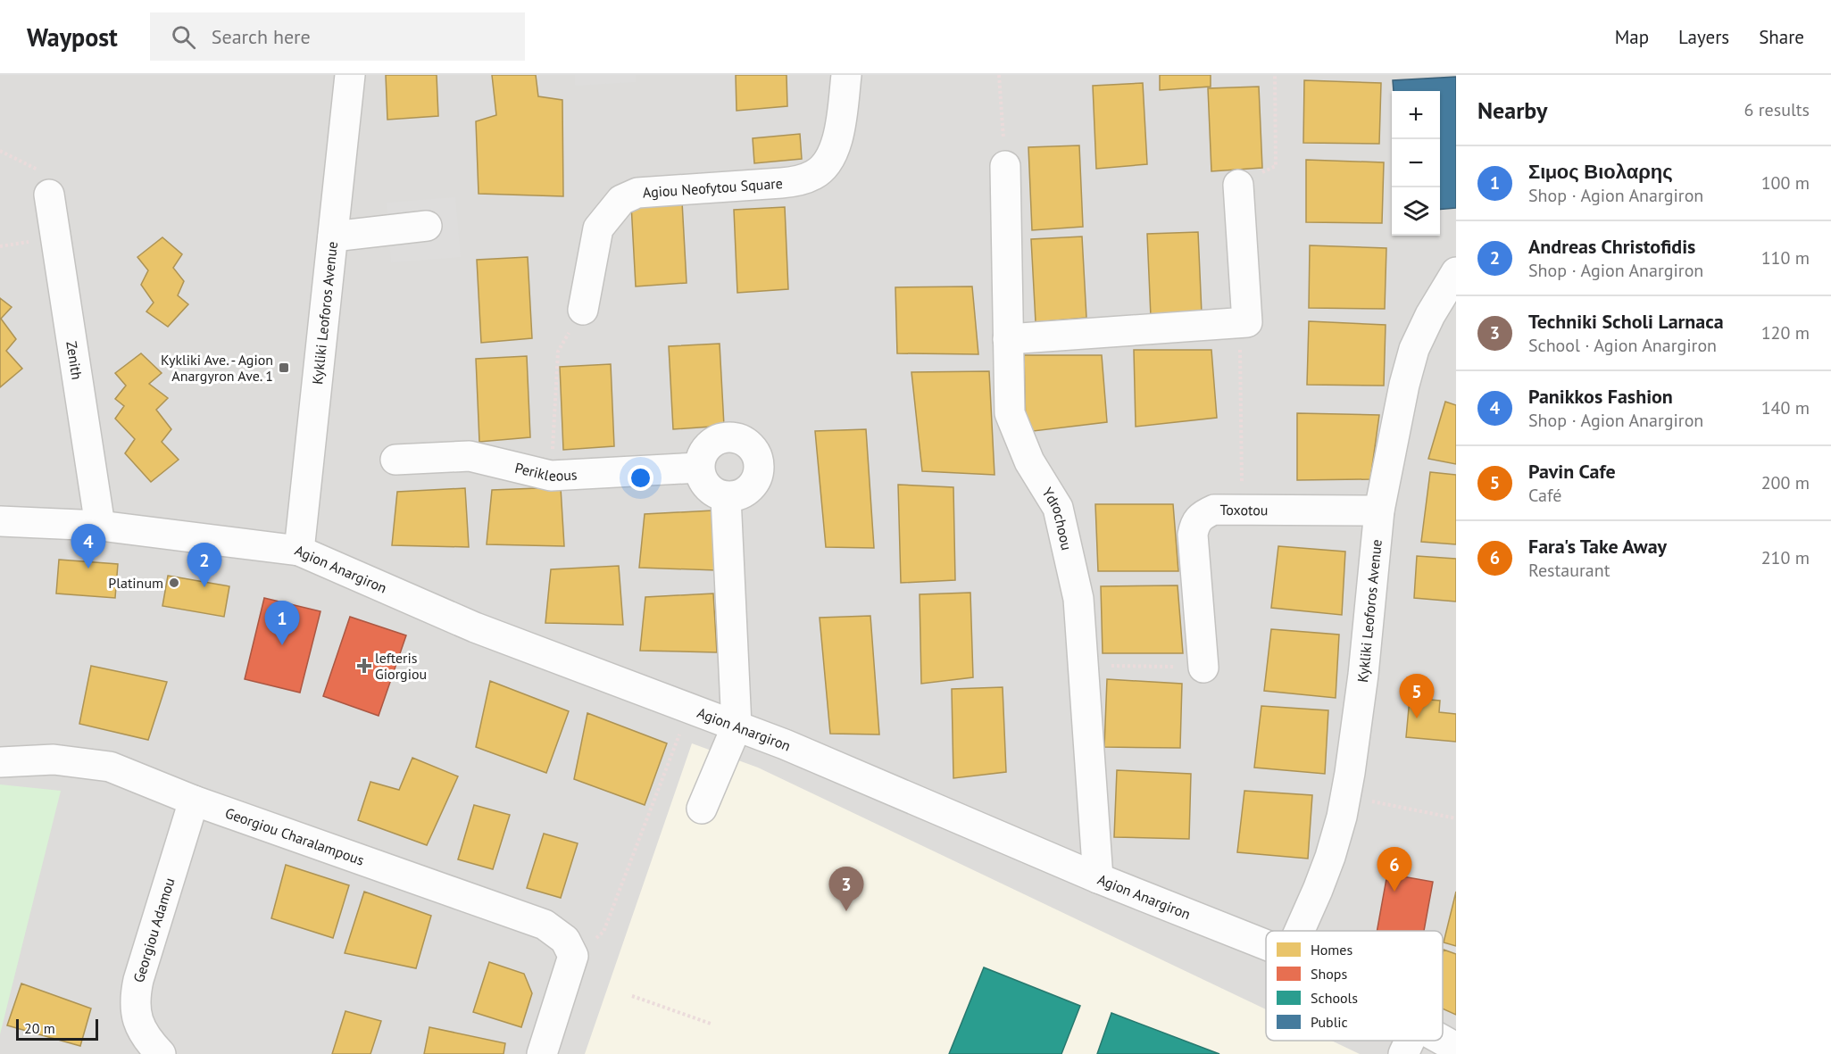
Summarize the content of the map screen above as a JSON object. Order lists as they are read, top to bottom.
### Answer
{
  "streets": {
    "street": [
      "Agiou Neofytou Square",
      "Kykliki Leoforos Avenue",
      "Zenith",
      "Perikleous",
      "Toxotou",
      "Ydrochoou",
      "Agion Anargiron",
      "Georgiou Charalampous",
      "Georgiou Adamou"
    ]
  },
  "crossings": [
    ["Kykliki Leoforos Avenue", "Toxotou"],
    ["Kykliki Leoforos Avenue", "Agion Anargiron"],
    ["Zenith", "Agion Anargiron"],
    ["Ydrochoou", "Agion Anargiron"],
    ["Georgiou Charalampous", "Georgiou Adamou"]
  ],
  "places": {
    "transit": ["Kykliki Ave. - Agion Anargyron Ave. 1"],
    "other": ["Platinum"],
    "health": ["lefteris Giorgiou"]
  },
  "legend": [
    "Homes",
    "Shops",
    "Schools",
    "Public"
  ],
  "scale_bar": "20 m",
  "page": {
    "header": "Waypost",
    "search": "Search here",
    "nav": ["Map", "Layers", "Share"],
    "heading": ["Nearby", "6 results"],
    "map_buttons": ["+", "−"],
    "list": [
      {
        "mark": "1",
        "name": "Σιμος Βιολαρης",
        "note": "Shop · Agion Anargiron",
        "value": "100 m"
      },
      {
        "mark": "2",
        "name": "Andreas Christofidis",
        "note": "Shop · Agion Anargiron",
        "value": "110 m"
      },
      {
        "mark": "3",
        "name": "Techniki Scholi Larnaca",
        "note": "School · Agion Anargiron",
        "value": "120 m"
      },
      {
        "mark": "4",
        "name": "Panikkos Fashion",
        "note": "Shop · Agion Anargiron",
        "value": "140 m"
      },
      {
        "mark": "5",
        "name": "Pavin Cafe",
        "note": "Café",
        "value": "200 m"
      },
      {
        "mark": "6",
        "name": "Fara's Take Away",
        "note": "Restaurant",
        "value": "210 m"
      }
    ],
    "pins": [
      "4",
      "2",
      "1",
      "5",
      "6",
      "3"
    ],
    "scale": "20 m"
  }
}
